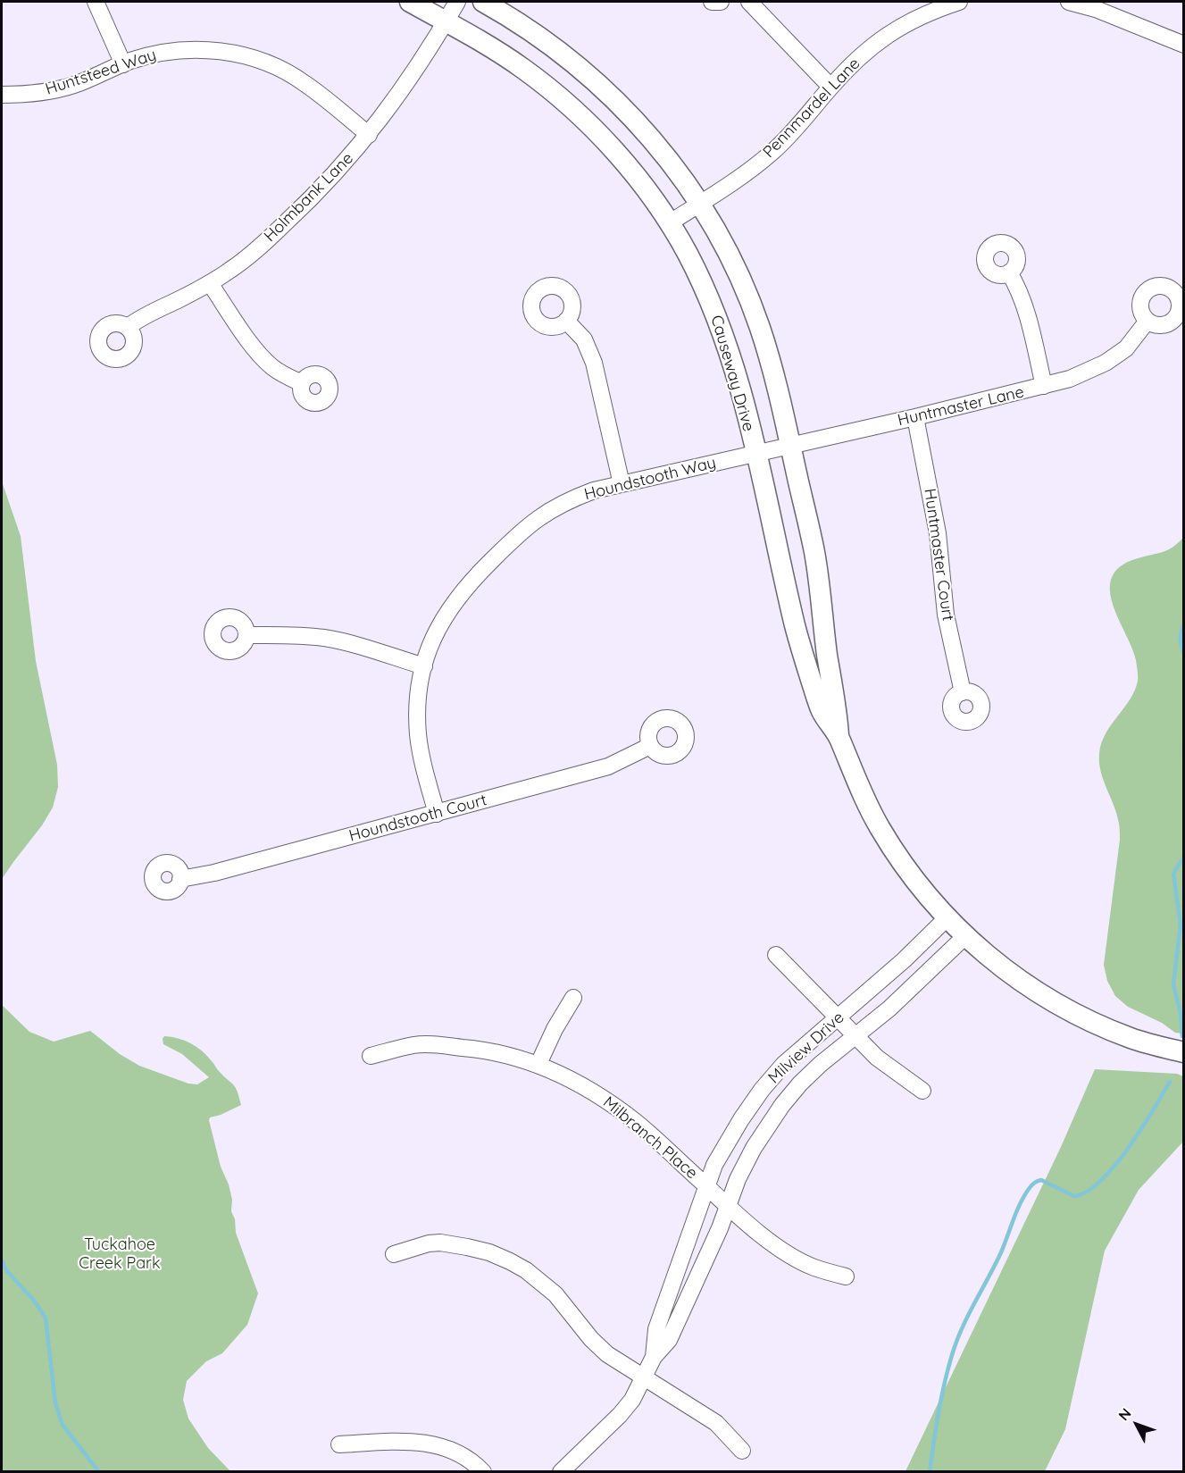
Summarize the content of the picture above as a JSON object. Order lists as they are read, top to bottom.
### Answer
{
  "streets": {
    "street": [
      "Huntsteed Way",
      "Pennmardel Lane",
      "Holmbank Lane",
      "Causeway Drive",
      "Huntmaster Lane",
      "Houndstooth Way",
      "Huntmaster Court",
      "Houndstooth Court",
      "Milview Drive",
      "Milbranch Place"
    ]
  },
  "crossings": [
    ["Huntsteed Way", "Holmbank Lane"],
    ["Pennmardel Lane", "Causeway Drive"],
    ["Holmbank Lane", "Causeway Drive"],
    ["Causeway Drive", "Huntmaster Lane"],
    ["Causeway Drive", "Houndstooth Way"],
    ["Causeway Drive", "Milview Drive"],
    ["Huntmaster Lane", "Houndstooth Way"],
    ["Huntmaster Lane", "Huntmaster Court"],
    ["Houndstooth Way", "Houndstooth Court"],
    ["Milview Drive", "Milbranch Place"]
  ],
  "parks": ["Tuckahoe Creek Park"],
  "north": "top left"
}
